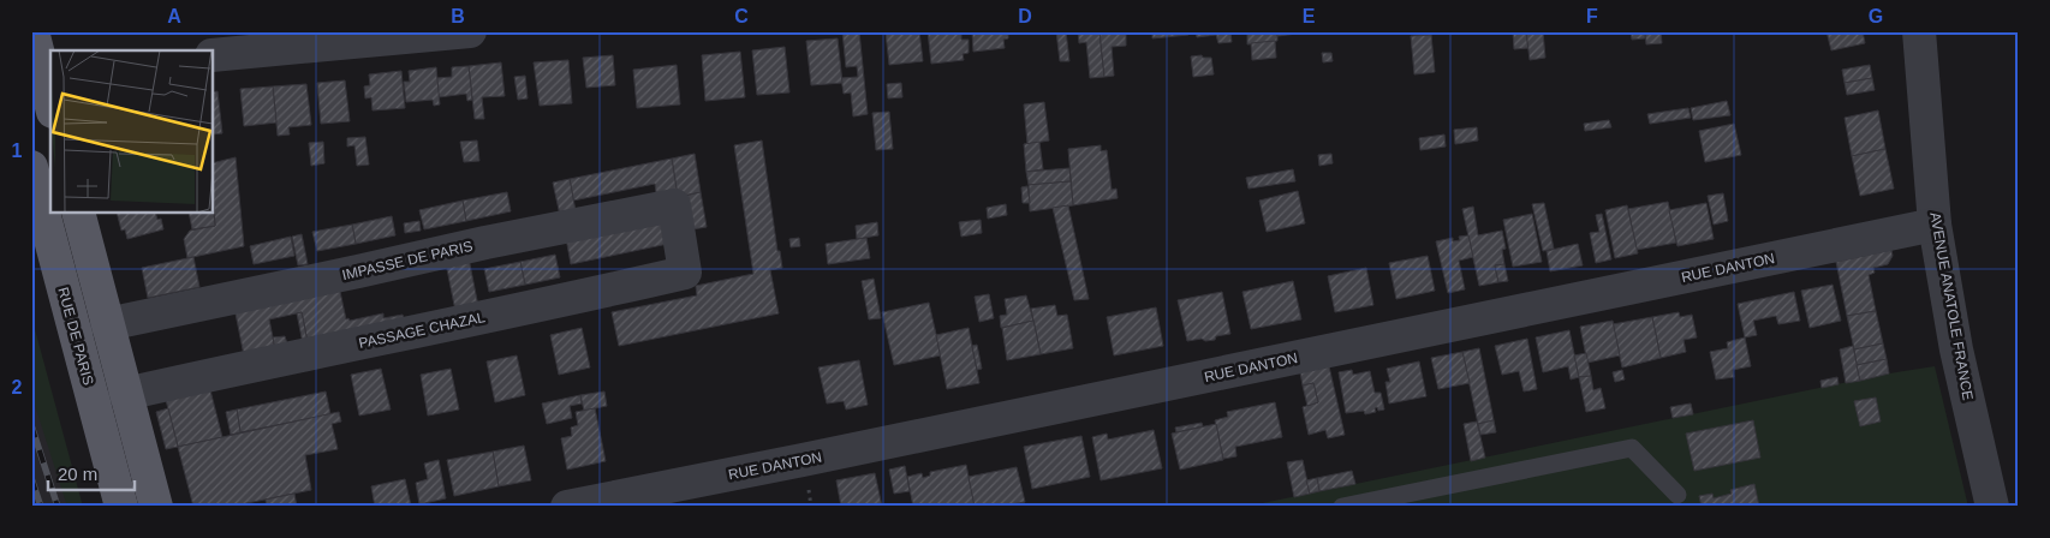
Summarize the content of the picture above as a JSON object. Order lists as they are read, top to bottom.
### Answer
{
  "streets": {
    "main road": ["RUE DE PARIS"],
    "street": [
      "IMPASSE DE PARIS",
      "RUE DANTON",
      "AVENUE ANATOLE FRANCE",
      "PASSAGE CHAZAL"
    ]
  },
  "crossings": [
    ["IMPASSE DE PARIS", "PASSAGE CHAZAL"],
    ["RUE DANTON", "AVENUE ANATOLE FRANCE"]
  ],
  "scale_bar": "20 m",
  "grid": {
    "columns": [
      "A",
      "B",
      "C",
      "D",
      "E",
      "F",
      "G"
    ],
    "rows": ["1", "2"]
  }
}
